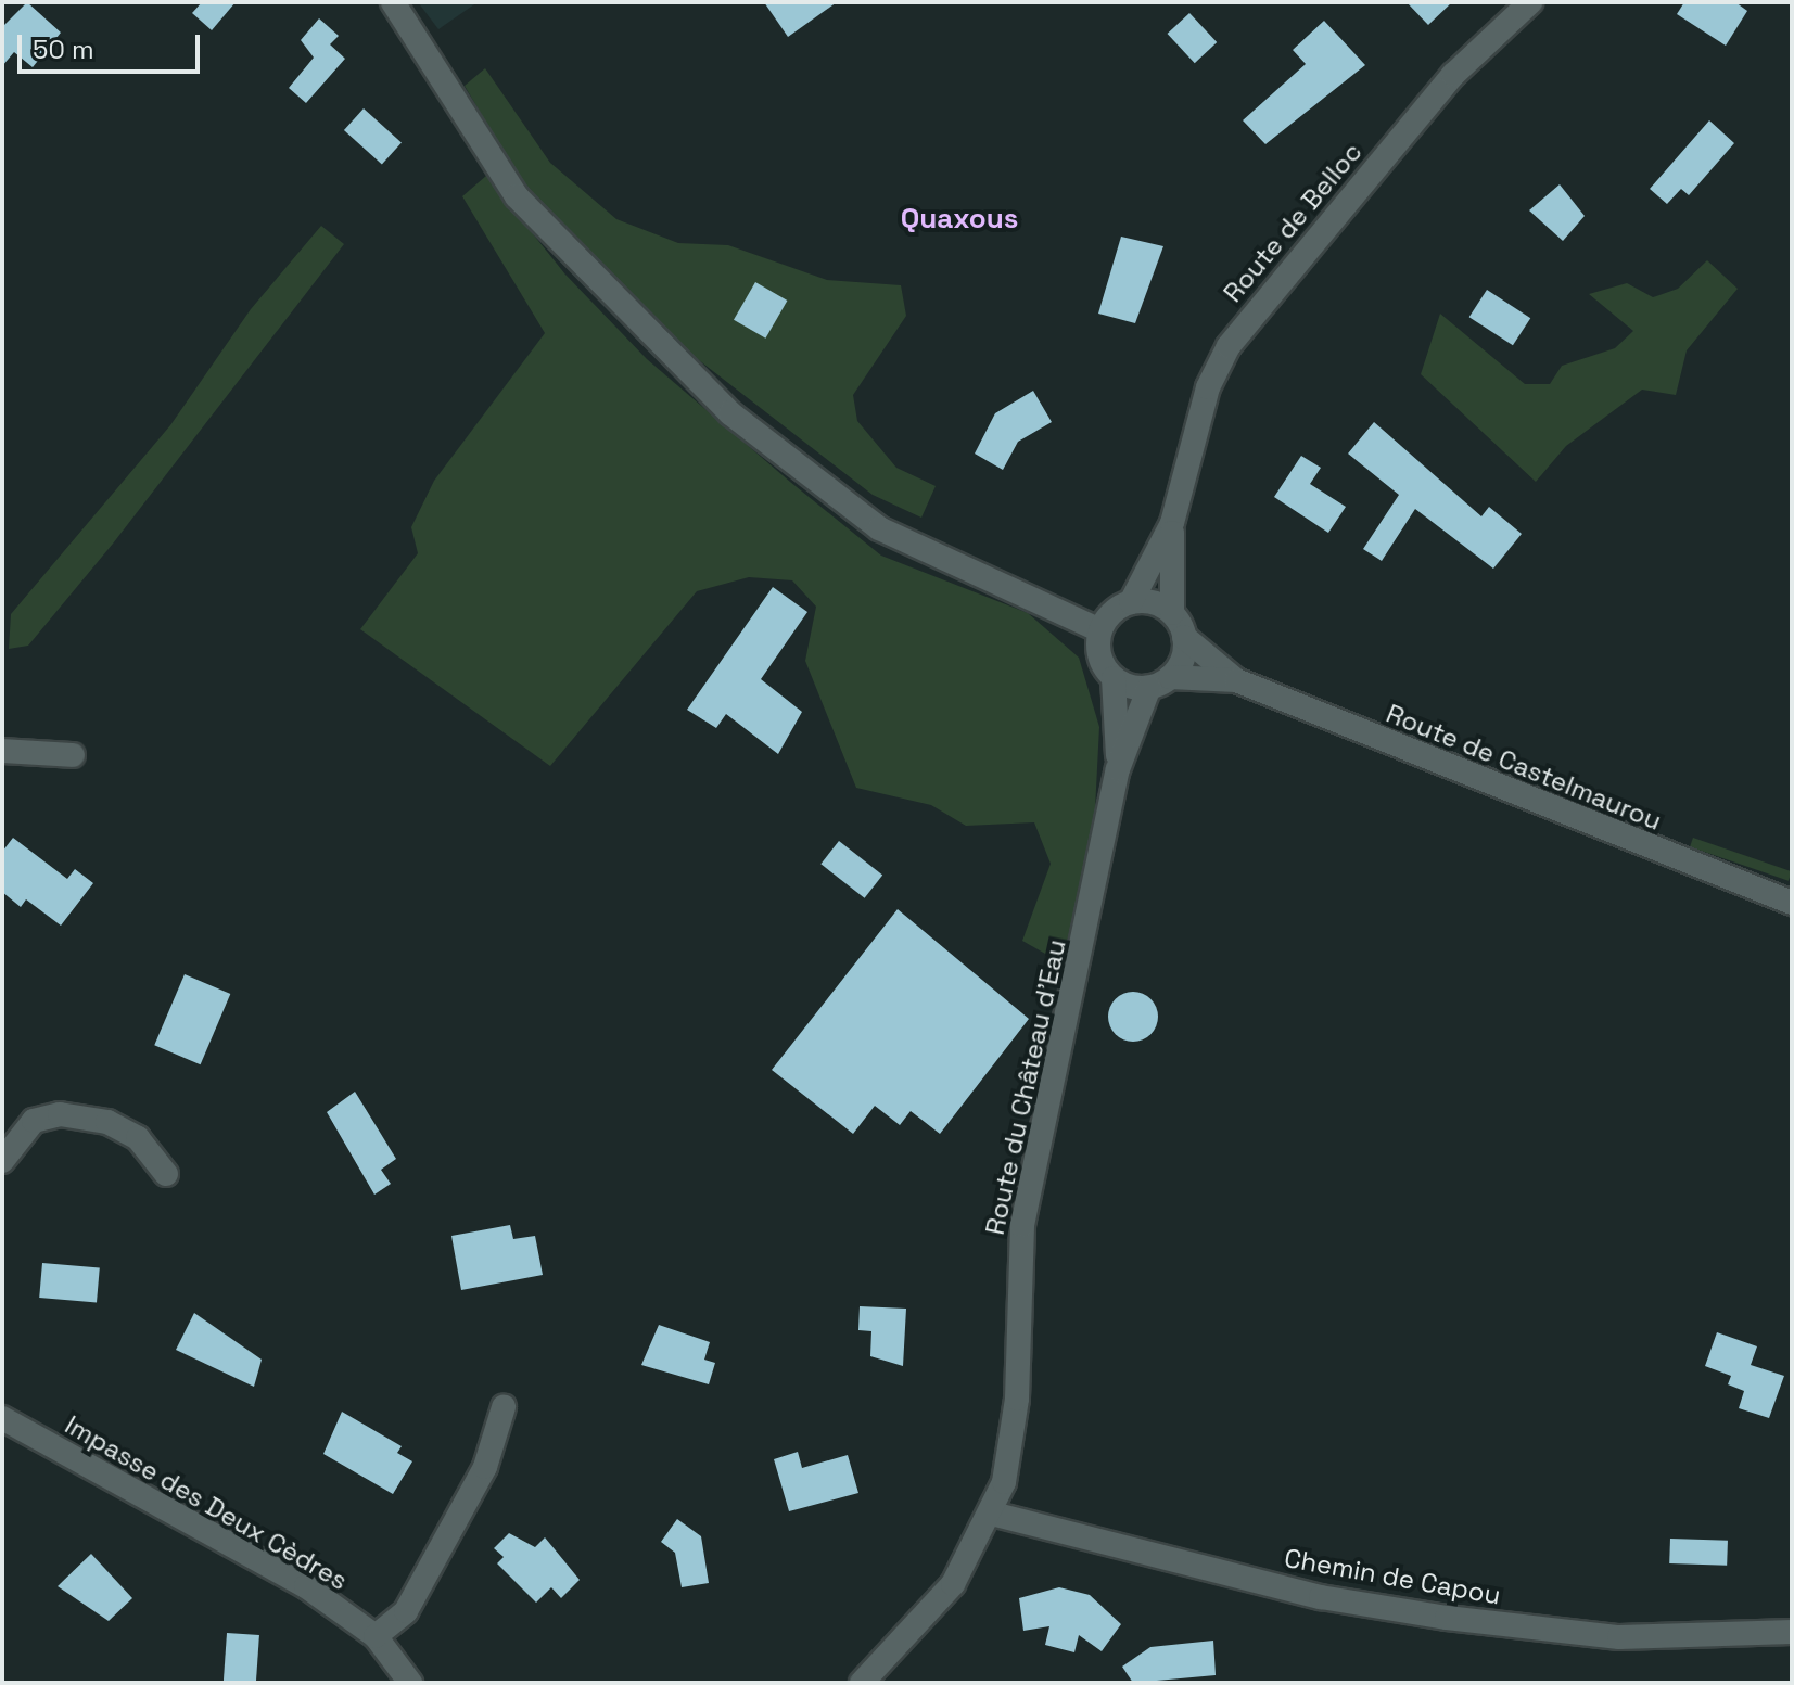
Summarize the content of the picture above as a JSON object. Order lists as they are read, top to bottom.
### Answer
{
  "streets": {
    "street": [
      "Route de Belloc",
      "Route de Castelmaurou",
      "Route du Château d'Eau",
      "Impasse des Deux Cèdres",
      "Chemin de Capou"
    ]
  },
  "crossings": [
    ["Route de Belloc", "Route de Castelmaurou"],
    ["Route de Belloc", "Route du Château d'Eau"],
    ["Route de Castelmaurou", "Route du Château d'Eau"],
    ["Route du Château d'Eau", "Chemin de Capou"]
  ],
  "districts": ["Quaxous"],
  "scale_bar": "50 m"
}
